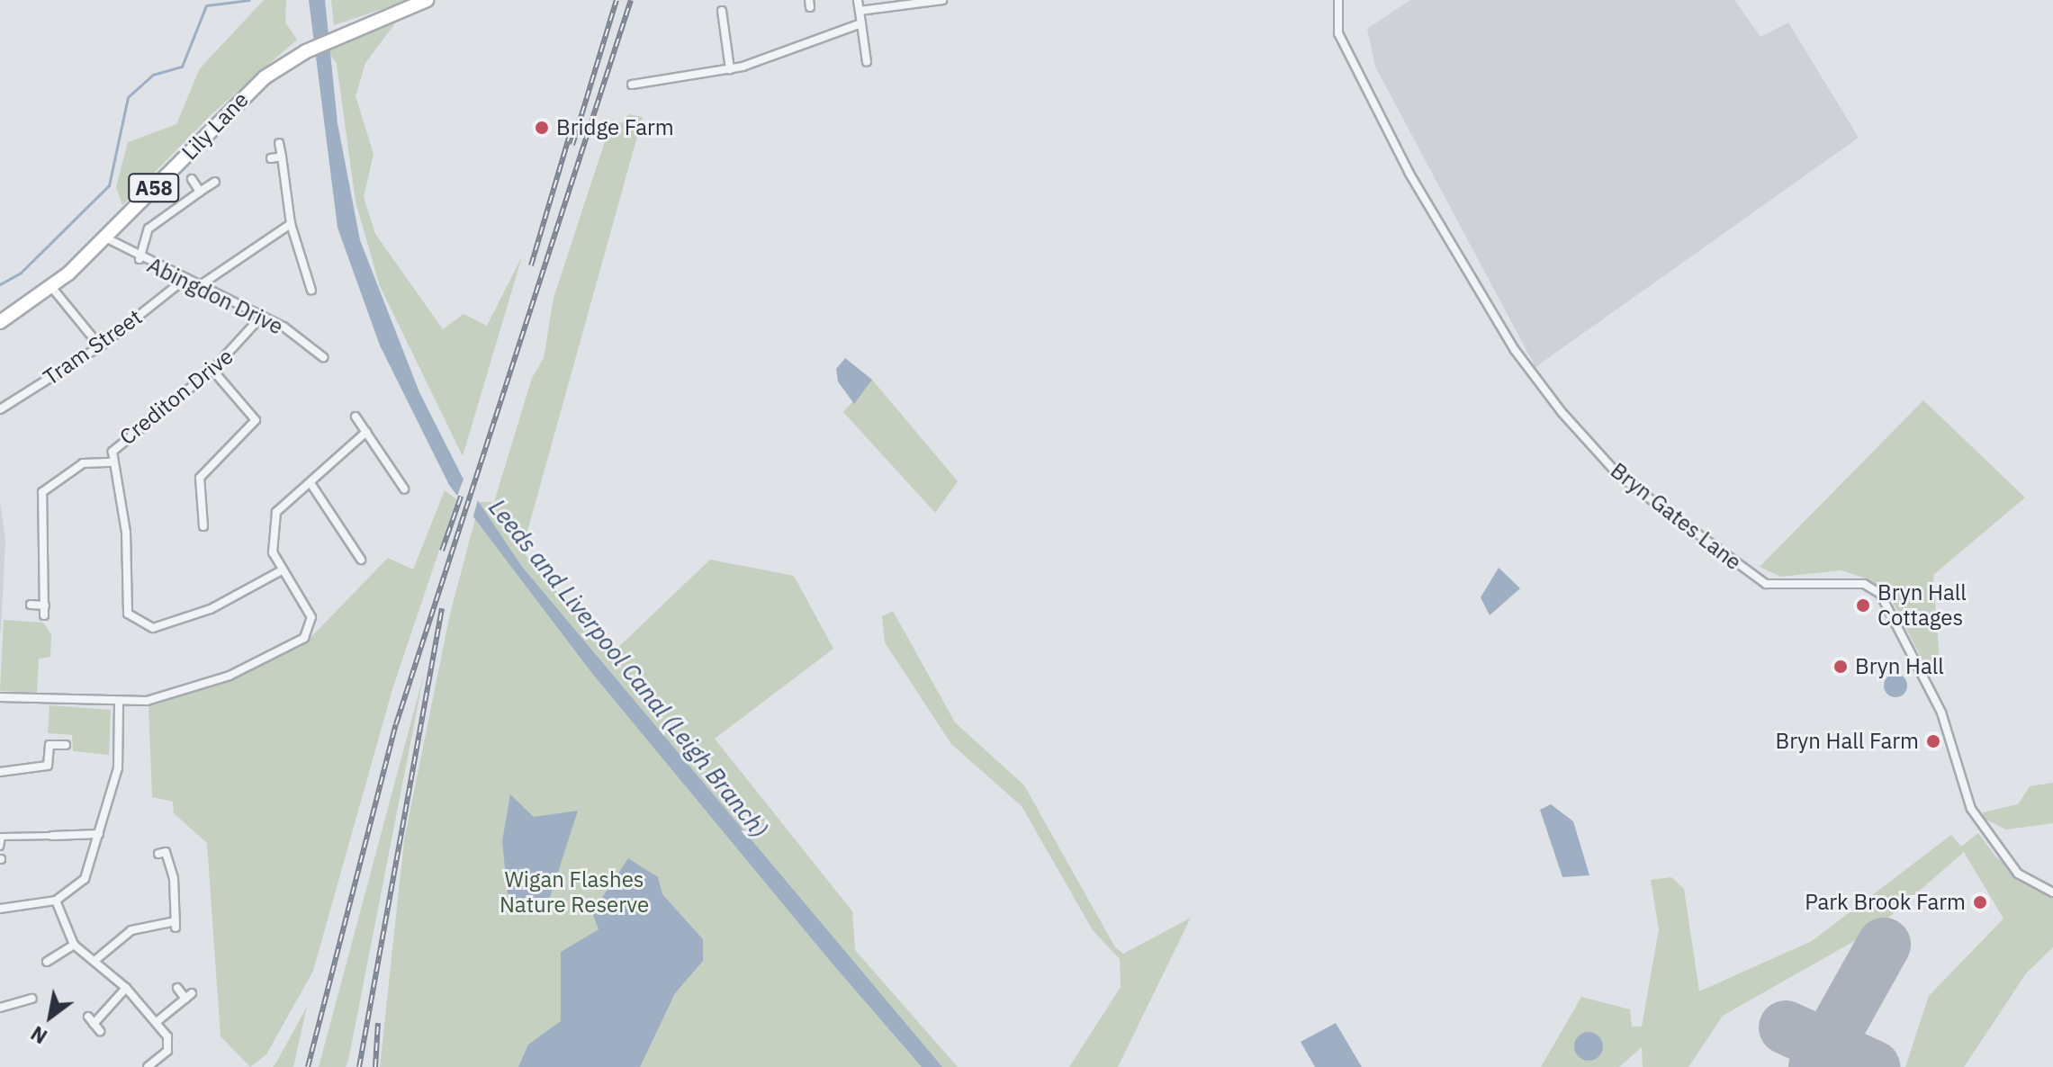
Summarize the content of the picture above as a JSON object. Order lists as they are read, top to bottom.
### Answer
{
  "streets": {
    "main road": ["Lily Lane", "A58"],
    "street": [
      "Abingdon Drive",
      "Tram Street",
      "Crediton Drive",
      "Bryn Gates Lane"
    ]
  },
  "crossings": [
    ["Lily Lane", "Abingdon Drive"],
    ["Abingdon Drive", "Tram Street"],
    ["Abingdon Drive", "Crediton Drive"]
  ],
  "water": ["Leeds and Liverpool Canal (Leigh Branch)"],
  "parks": ["Wigan Flashes Nature Reserve"],
  "places": [
    "Bridge Farm",
    "Bryn Hall Cottages",
    "Bryn Hall",
    "Bryn Hall Farm",
    "Park Brook Farm"
  ],
  "north": "bottom left"
}
